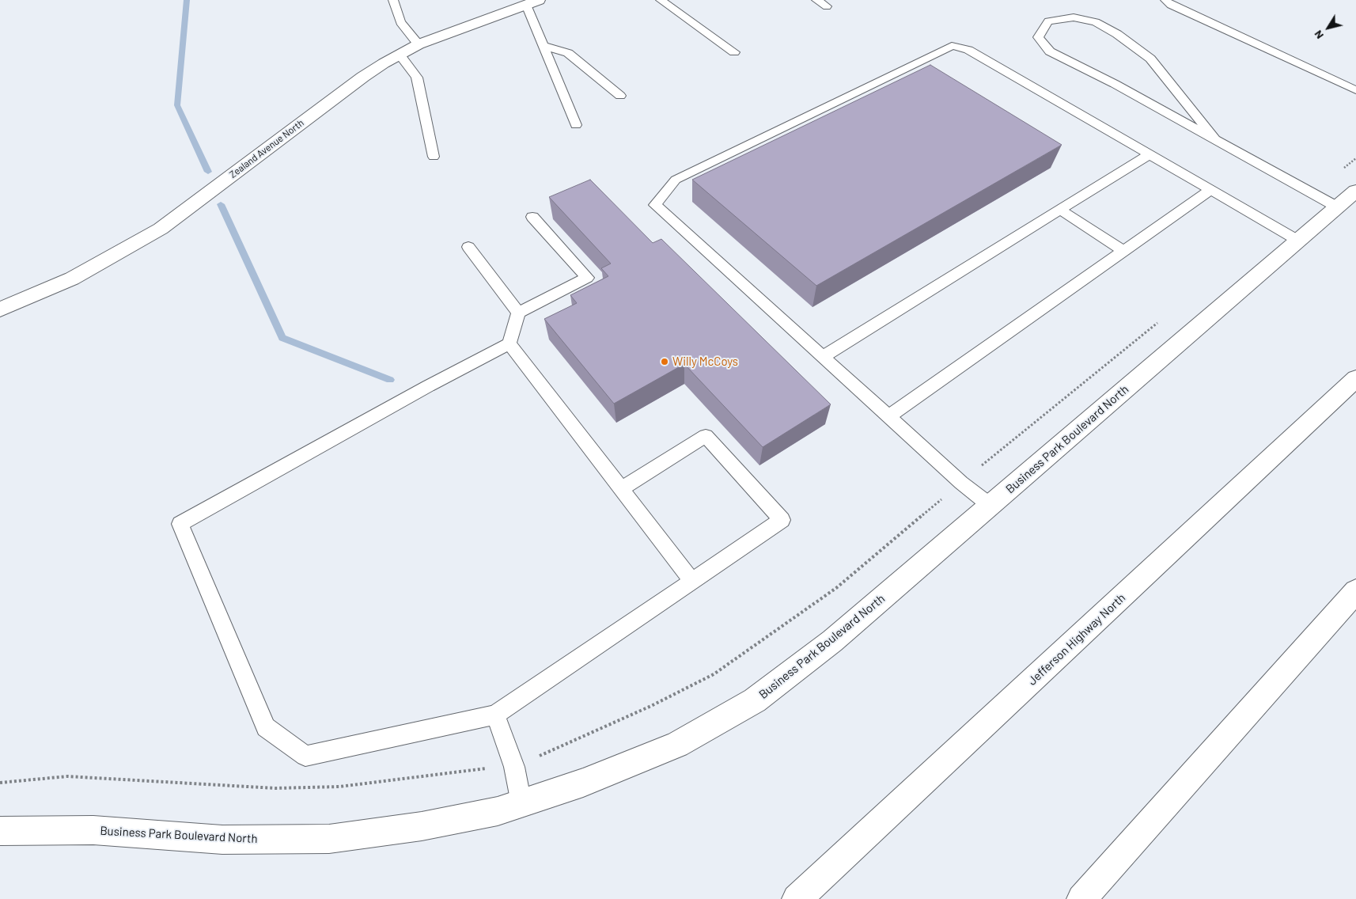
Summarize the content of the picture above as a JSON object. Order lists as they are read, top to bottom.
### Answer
{
  "streets": {
    "main road": ["Zealand Avenue North", "Business Park Boulevard North", "Jefferson Highway North"]
  },
  "places": ["Willy McCoys"],
  "north": "bottom left"
}
